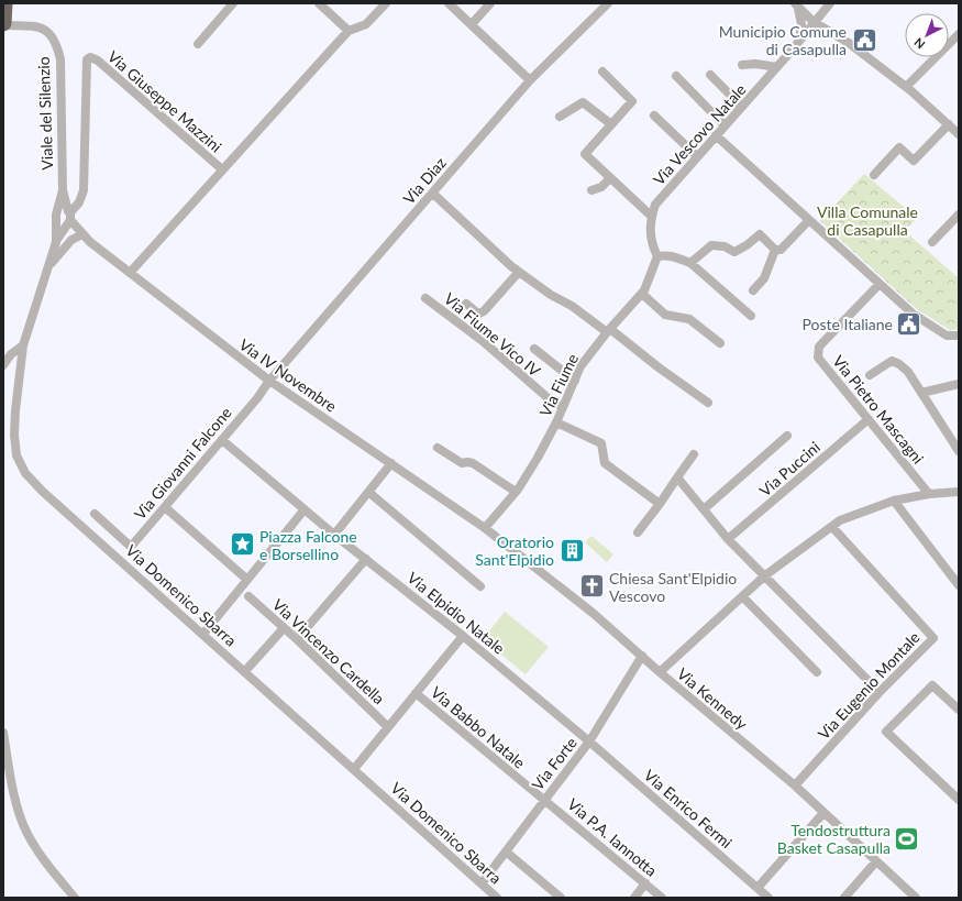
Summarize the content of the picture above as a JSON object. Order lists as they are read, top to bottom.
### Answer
{
  "streets": {
    "street": [
      "Via Giuseppe Mazzini",
      "Viale del Silenzio",
      "Via Vescovo Natale",
      "Via Diaz",
      "Via Fiume Vico IV",
      "Via IV Novembre",
      "Via Fiume",
      "Via Pietro Mascagni",
      "Via Giovanni Falcone",
      "Via Puccini",
      "Via Domenico Sbarra",
      "Via Elpidio Natale",
      "Via Vincenzo Cardella",
      "Via Eugenio Montale",
      "Via Kennedy",
      "Via Babbo Natale",
      "Via Forte",
      "Via Enrico Fermi",
      "Via P.A. Iannotta"
    ]
  },
  "crossings": [
    ["Via Giuseppe Mazzini", "Viale del Silenzio"],
    ["Via Giuseppe Mazzini", "Via IV Novembre"],
    ["Via Giuseppe Mazzini", "Via Domenico Sbarra"],
    ["Viale del Silenzio", "Via IV Novembre"],
    ["Viale del Silenzio", "Via Domenico Sbarra"],
    ["Via Vescovo Natale", "Via Fiume"],
    ["Via Diaz", "Via IV Novembre"],
    ["Via Diaz", "Via Giovanni Falcone"],
    ["Via Fiume Vico IV", "Via Fiume"],
    ["Via IV Novembre", "Via Fiume"],
    ["Via IV Novembre", "Via Giovanni Falcone"],
    ["Via IV Novembre", "Via Domenico Sbarra"],
    ["Via IV Novembre", "Via Kennedy"],
    ["Via Fiume", "Via Kennedy"],
    ["Via Pietro Mascagni", "Via Puccini"],
    ["Via Domenico Sbarra", "Via Forte"],
    ["Via Elpidio Natale", "Via Forte"],
    ["Via Elpidio Natale", "Via Enrico Fermi"],
    ["Via Eugenio Montale", "Via Kennedy"],
    ["Via Kennedy", "Via Forte"],
    ["Via Babbo Natale", "Via Forte"],
    ["Via Babbo Natale", "Via P.A. Iannotta"],
    ["Via Forte", "Via Enrico Fermi"],
    ["Via Forte", "Via P.A. Iannotta"]
  ],
  "parks": ["Villa Comunale di Casapulla"],
  "places": {
    "public building": ["Municipio Comune di Casapulla", "Poste Italiane"],
    "place": ["Piazza Falcone e Borsellino"],
    "building": ["Oratorio Sant'Elpidio"],
    "church": ["Chiesa Sant'Elpidio Vescovo"],
    "sports": ["Tendostruttura Basket Casapulla"]
  },
  "north": "bottom left"
}
